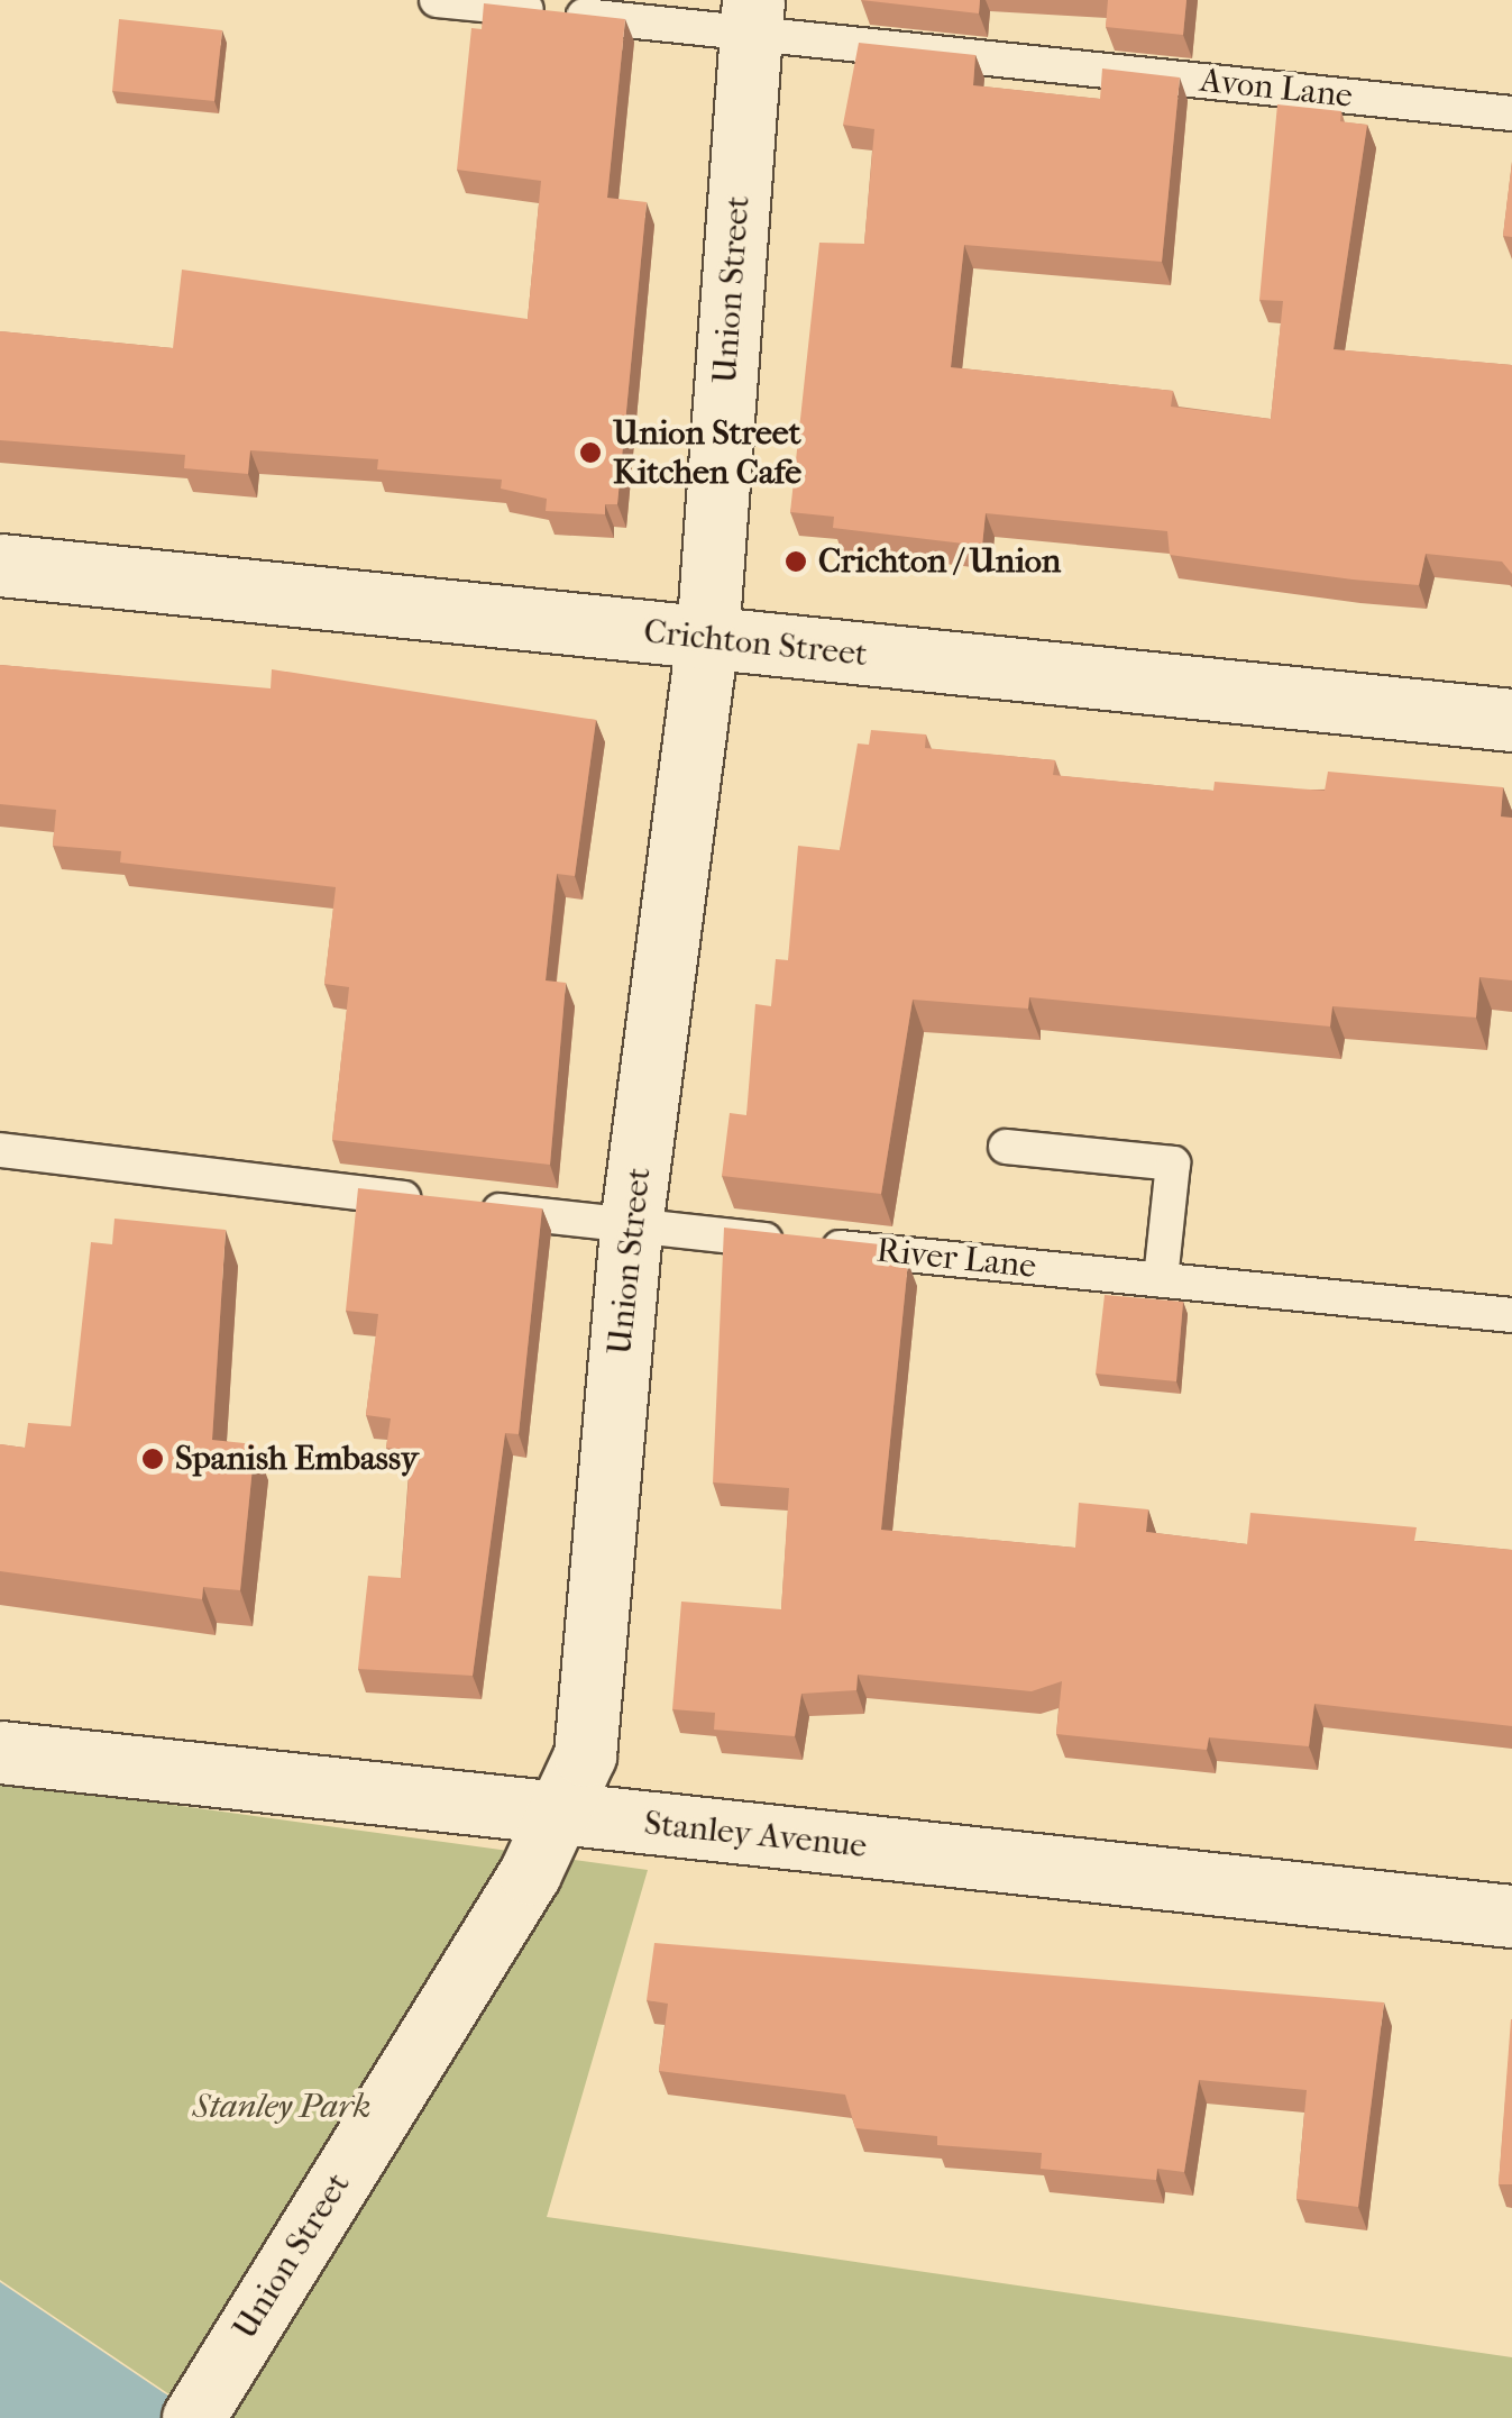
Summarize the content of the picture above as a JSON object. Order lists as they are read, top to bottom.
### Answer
{
  "streets": {
    "street": ["Union Street", "Crichton Street", "Stanley Avenue"],
    "lane": ["Avon Lane", "River Lane"]
  },
  "crossings": [
    ["Avon Lane", "Union Street"],
    ["Union Street", "Crichton Street"],
    ["Union Street", "River Lane"],
    ["Union Street", "Stanley Avenue"]
  ],
  "parks": ["Stanley Park"],
  "places": ["Union Street Kitchen Cafe", "Crichton / Union", "Spanish Embassy"]
}
